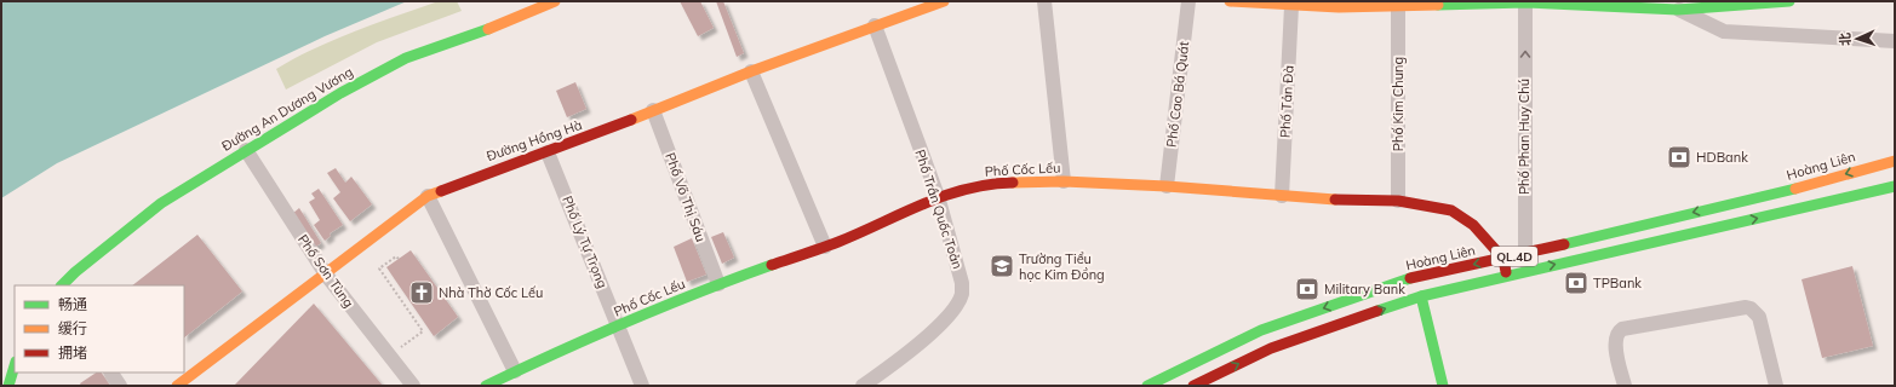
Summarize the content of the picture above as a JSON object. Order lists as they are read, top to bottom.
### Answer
{
  "streets": {
    "street": [
      "Phố Cao Bá Quát",
      "Phố Tản Đà",
      "Phố Kim Chung",
      "Đường An Dương Vương",
      "Phố Phan Huy Chú",
      "Đường Hồng Hà",
      "Hoàng Liên",
      "Phố Cốc Lếu",
      "Phố Võ Thị Sáu",
      "Phố Trần Quốc Toản",
      "Phố Lý Tự Trọng",
      "QL.4D",
      "Phố Sơn Tùng"
    ]
  },
  "crossings": [
    ["Phố Cao Bá Quát", "Phố Cốc Lếu"],
    ["Phố Tản Đà", "Phố Cốc Lếu"],
    ["Phố Kim Chung", "Phố Cốc Lếu"],
    ["Đường An Dương Vương", "Phố Sơn Tùng"],
    ["Phố Phan Huy Chú", "Hoàng Liên"],
    ["Phố Phan Huy Chú", "QL.4D"],
    ["Đường Hồng Hà", "Phố Võ Thị Sáu"],
    ["Đường Hồng Hà", "Phố Trần Quốc Toản"],
    ["Đường Hồng Hà", "Phố Lý Tự Trọng"],
    ["Đường Hồng Hà", "Phố Sơn Tùng"],
    ["Hoàng Liên", "Phố Cốc Lếu"],
    ["Phố Cốc Lếu", "Phố Võ Thị Sáu"],
    ["Phố Cốc Lếu", "Phố Trần Quốc Toản"],
    ["Phố Cốc Lếu", "Phố Lý Tự Trọng"]
  ],
  "one_way": ["Phố Phan Huy Chú"],
  "places": {
    "bank": ["HDBank", "TPBank", "Military Bank"],
    "school or university": ["Trường Tiểu học Kim Đồng"],
    "church": ["Nhà Thờ Cốc Lếu"]
  },
  "legend": ["畅通", "缓行", "拥堵"],
  "north": "left"
}
